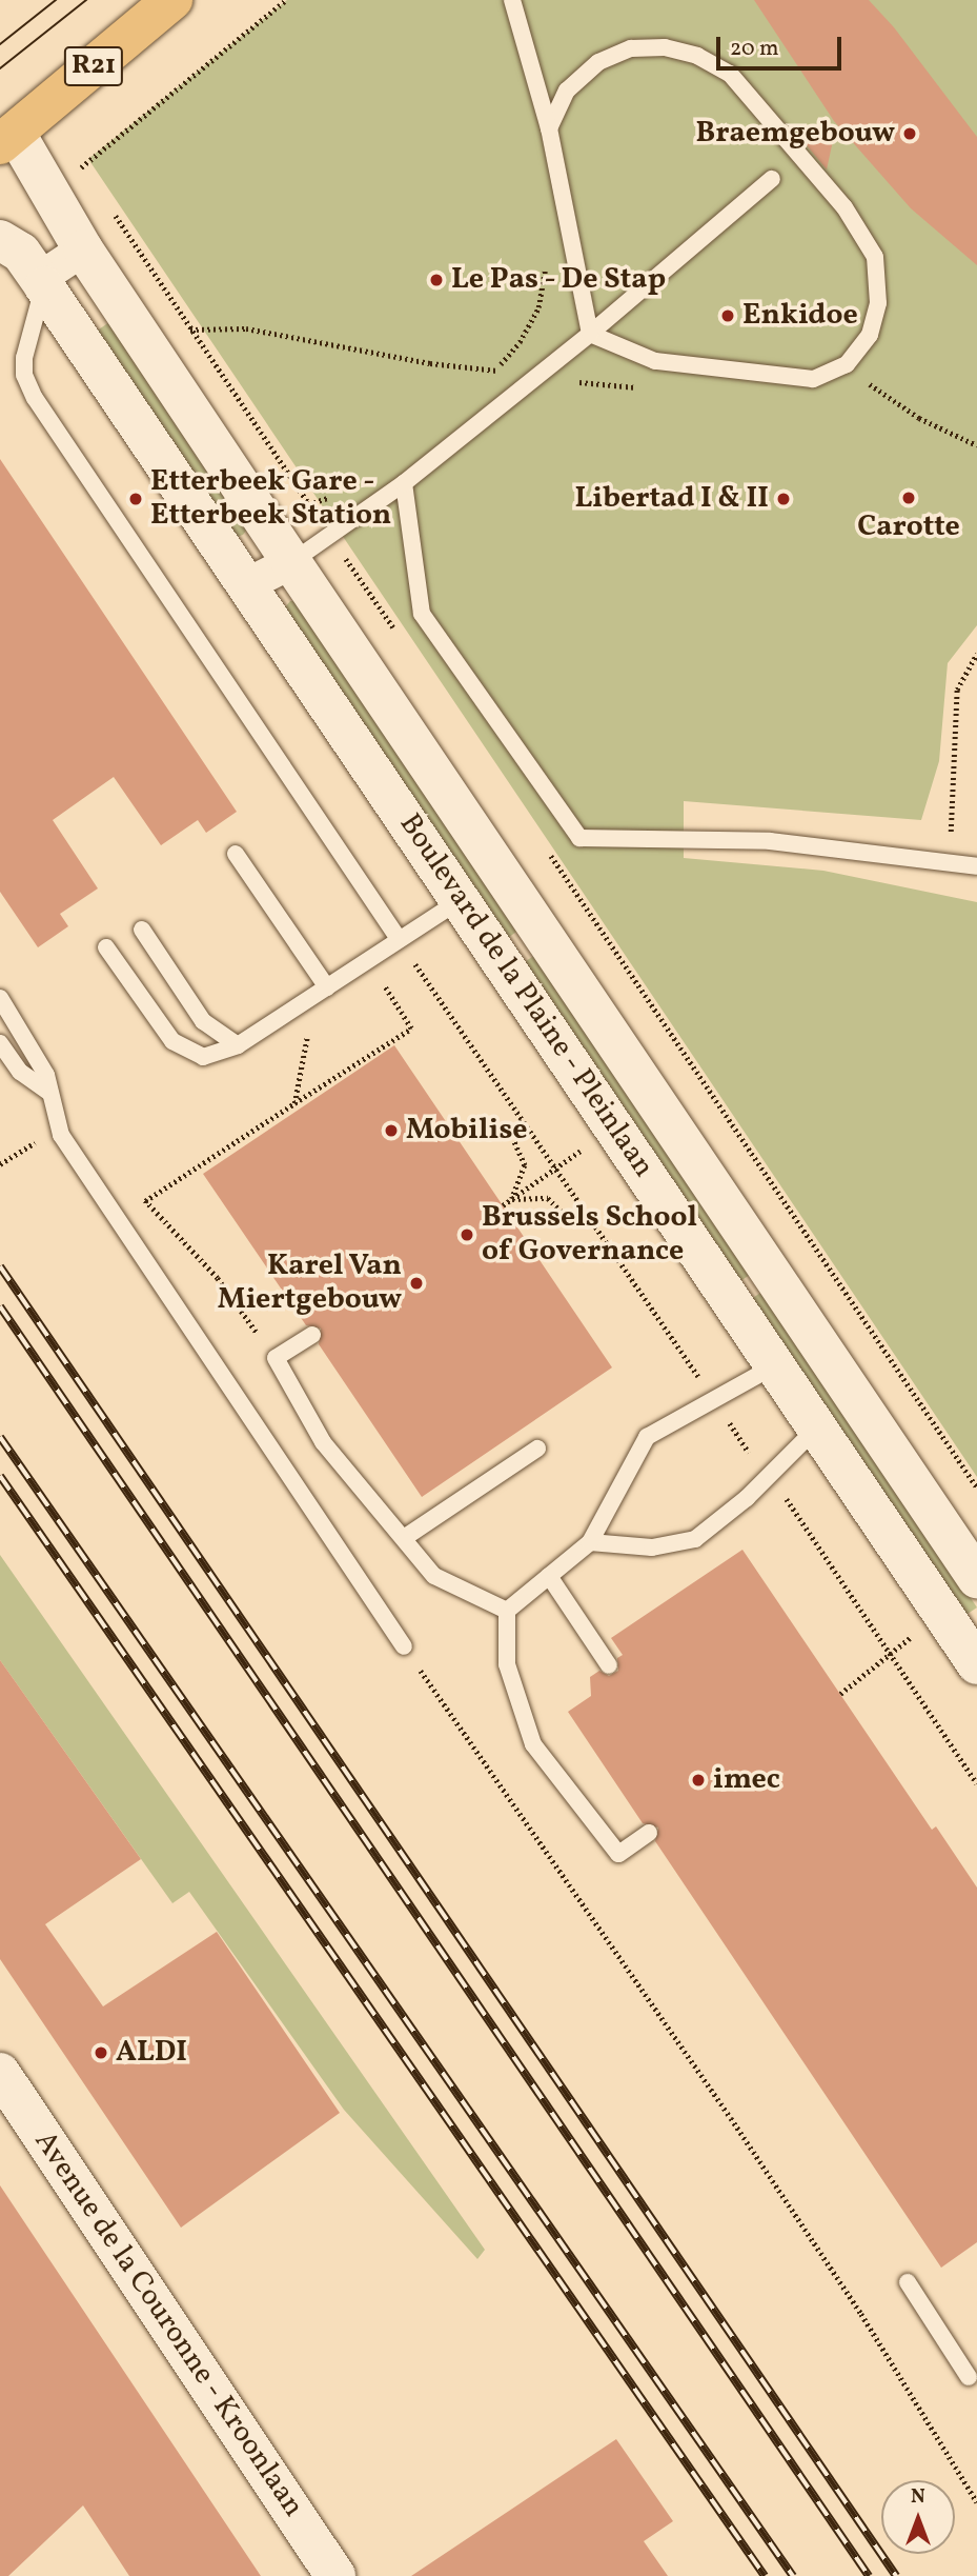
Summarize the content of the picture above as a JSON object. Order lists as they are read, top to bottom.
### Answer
{
  "streets": {
    "main road": ["R21", "Boulevard de la Plaine - Pleinlaan", "Avenue de la Couronne - Kroonlaan"]
  },
  "crossings": [
    ["R21", "Boulevard de la Plaine - Pleinlaan"]
  ],
  "places": [
    "Braemgebouw",
    "Le Pas - De Stap",
    "Enkidoe",
    "Carotte",
    "Etterbeek Gare - Etterbeek Station",
    "Libertad I & II",
    "Mobilise",
    "Brussels School of Governance",
    "Karel Van Miertgebouw",
    "imec",
    "ALDI"
  ],
  "scale_bar": "20 m",
  "north": "top"
}
